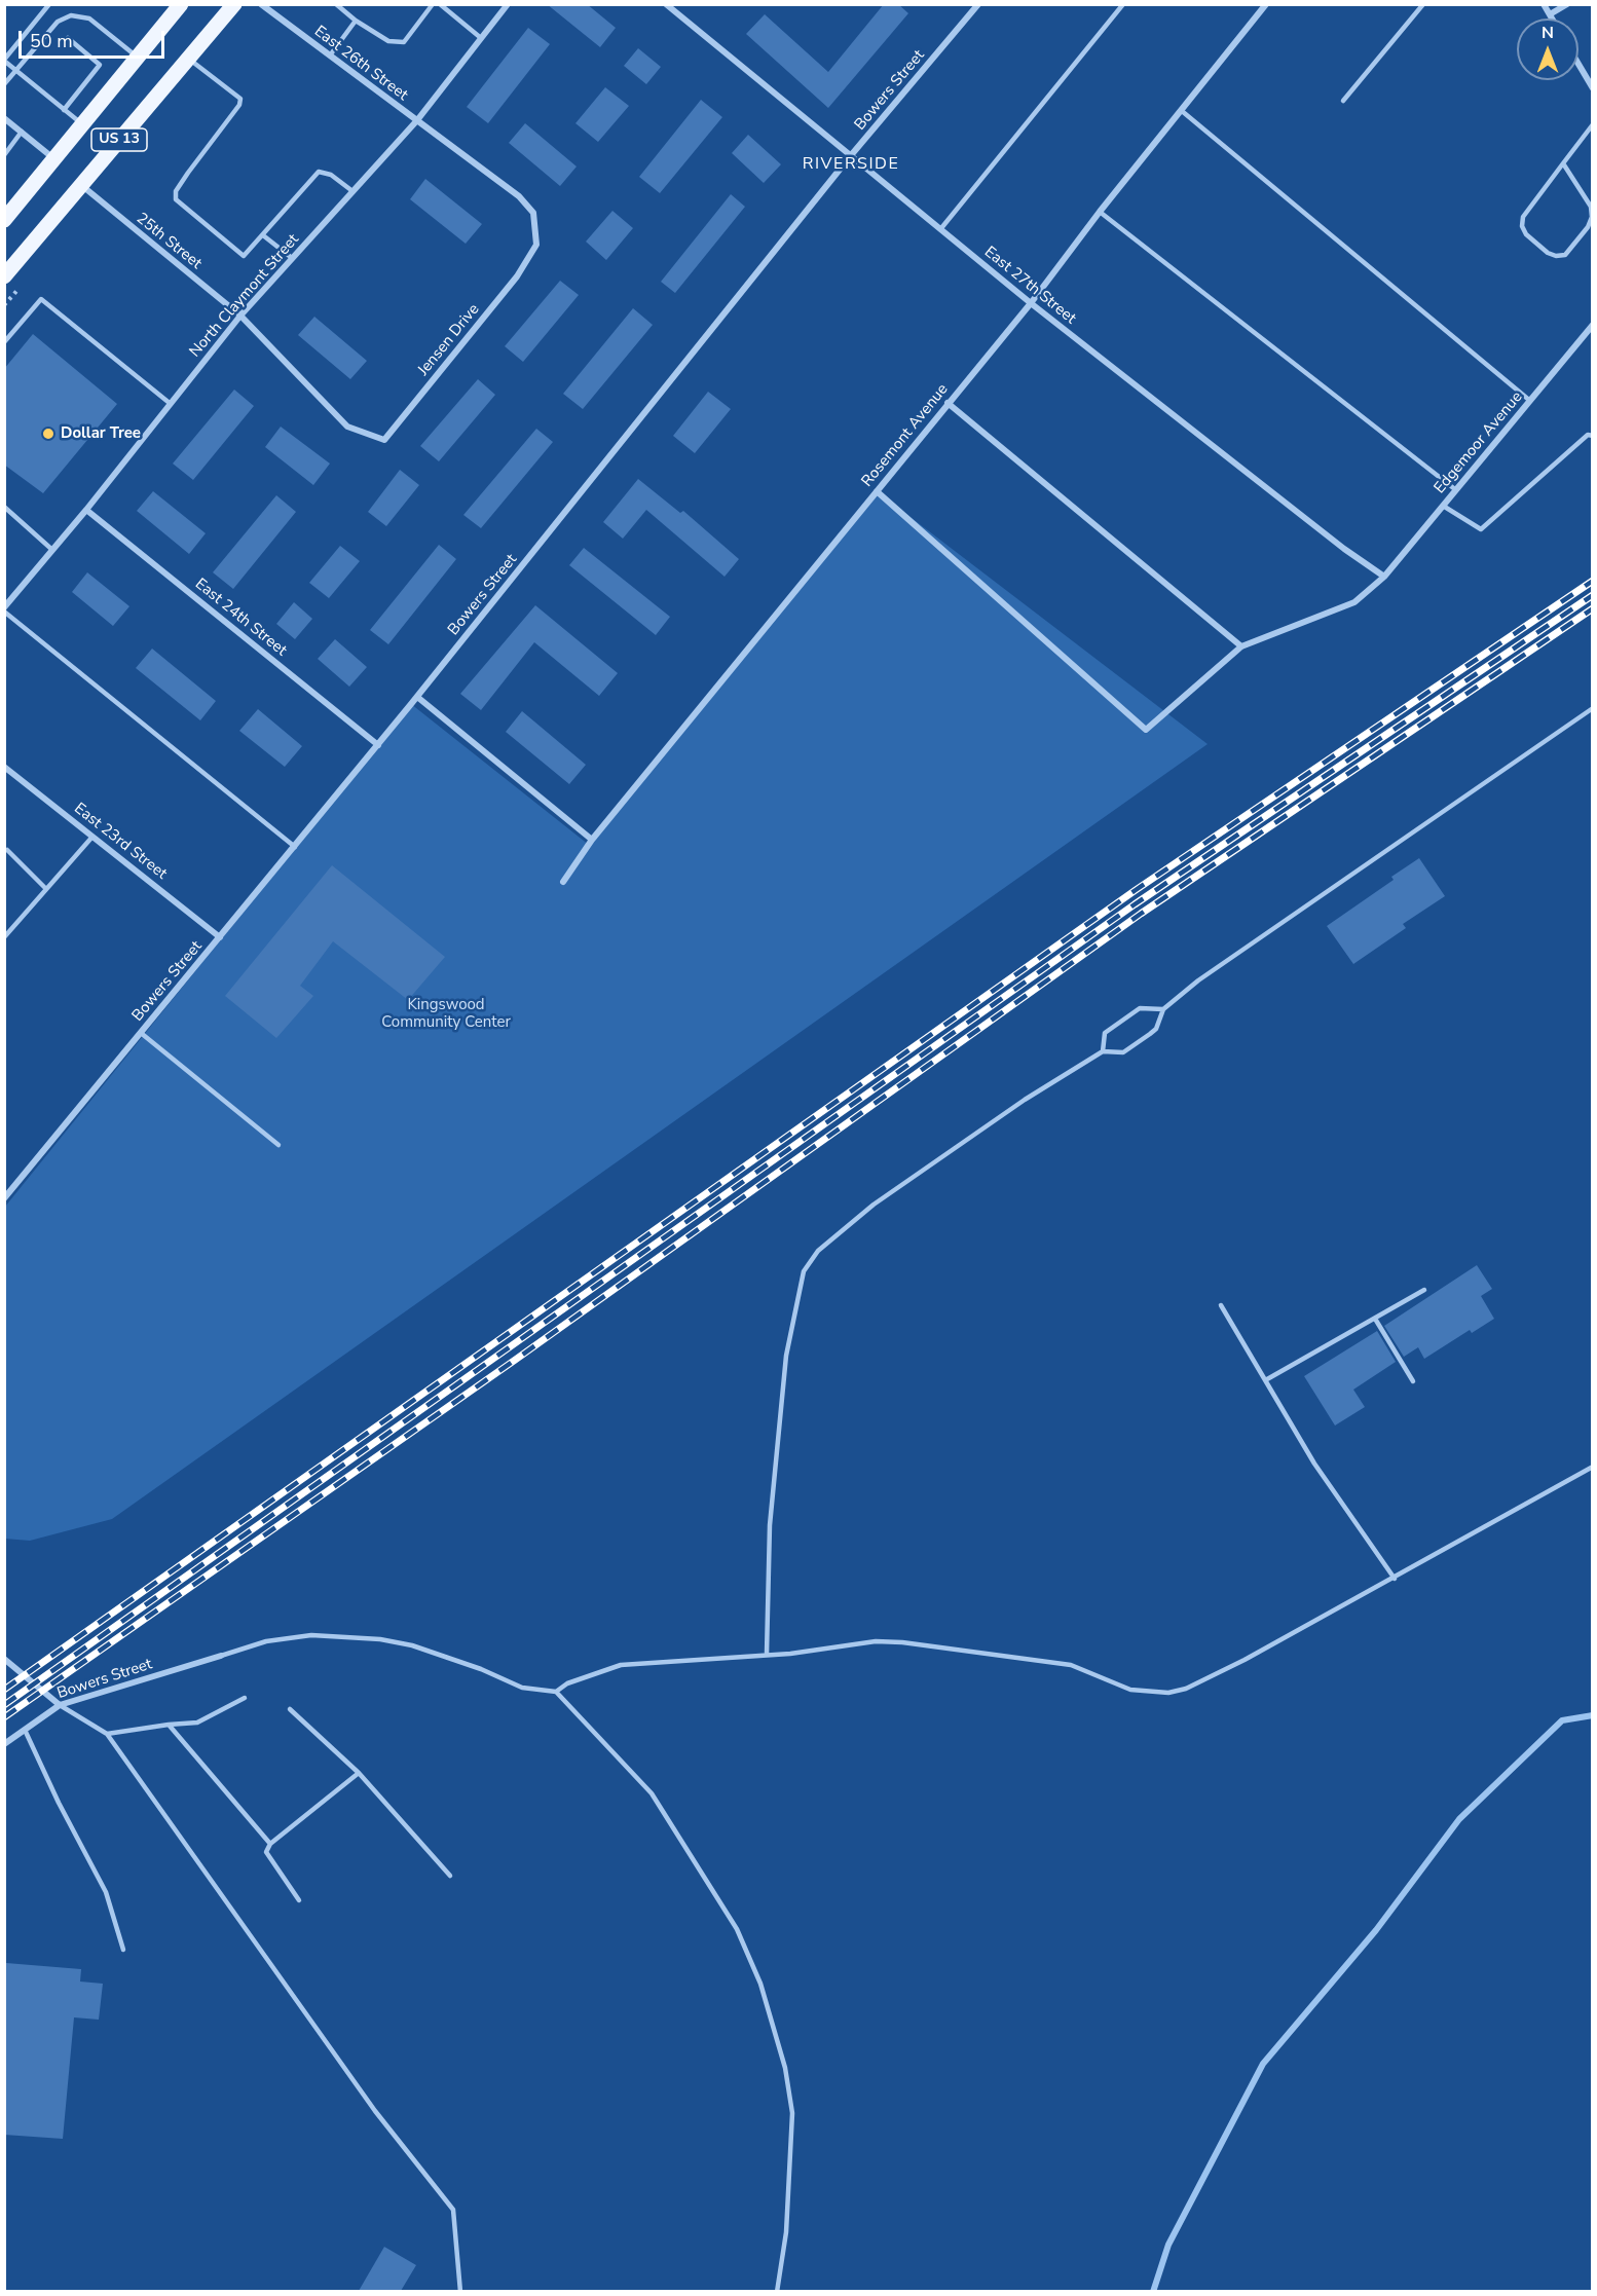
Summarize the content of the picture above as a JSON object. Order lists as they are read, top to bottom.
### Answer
{
  "streets": {
    "main road": ["US 13"],
    "street": [
      "East 26th Street",
      "Bowers Street",
      "25th Street",
      "East 27th Street",
      "North Claymont Street",
      "Jensen Drive",
      "Rosemont Avenue",
      "Edgemoor Avenue",
      "East 24th Street",
      "East 23rd Street"
    ]
  },
  "crossings": [
    ["East 26th Street", "North Claymont Street"],
    ["East 26th Street", "Jensen Drive"],
    ["Bowers Street", "East 27th Street"],
    ["Bowers Street", "East 24th Street"],
    ["Bowers Street", "East 23rd Street"],
    ["US 13", "25th Street"],
    ["25th Street", "North Claymont Street"],
    ["25th Street", "Jensen Drive"],
    ["East 27th Street", "Rosemont Avenue"],
    ["East 27th Street", "Edgemoor Avenue"],
    ["North Claymont Street", "Jensen Drive"],
    ["North Claymont Street", "East 24th Street"],
    ["Rosemont Avenue", "Edgemoor Avenue"]
  ],
  "districts": ["RIVERSIDE"],
  "parks": ["Kingswood Community Center"],
  "places": ["Dollar Tree"],
  "scale_bar": "50 m",
  "north": "top"
}
